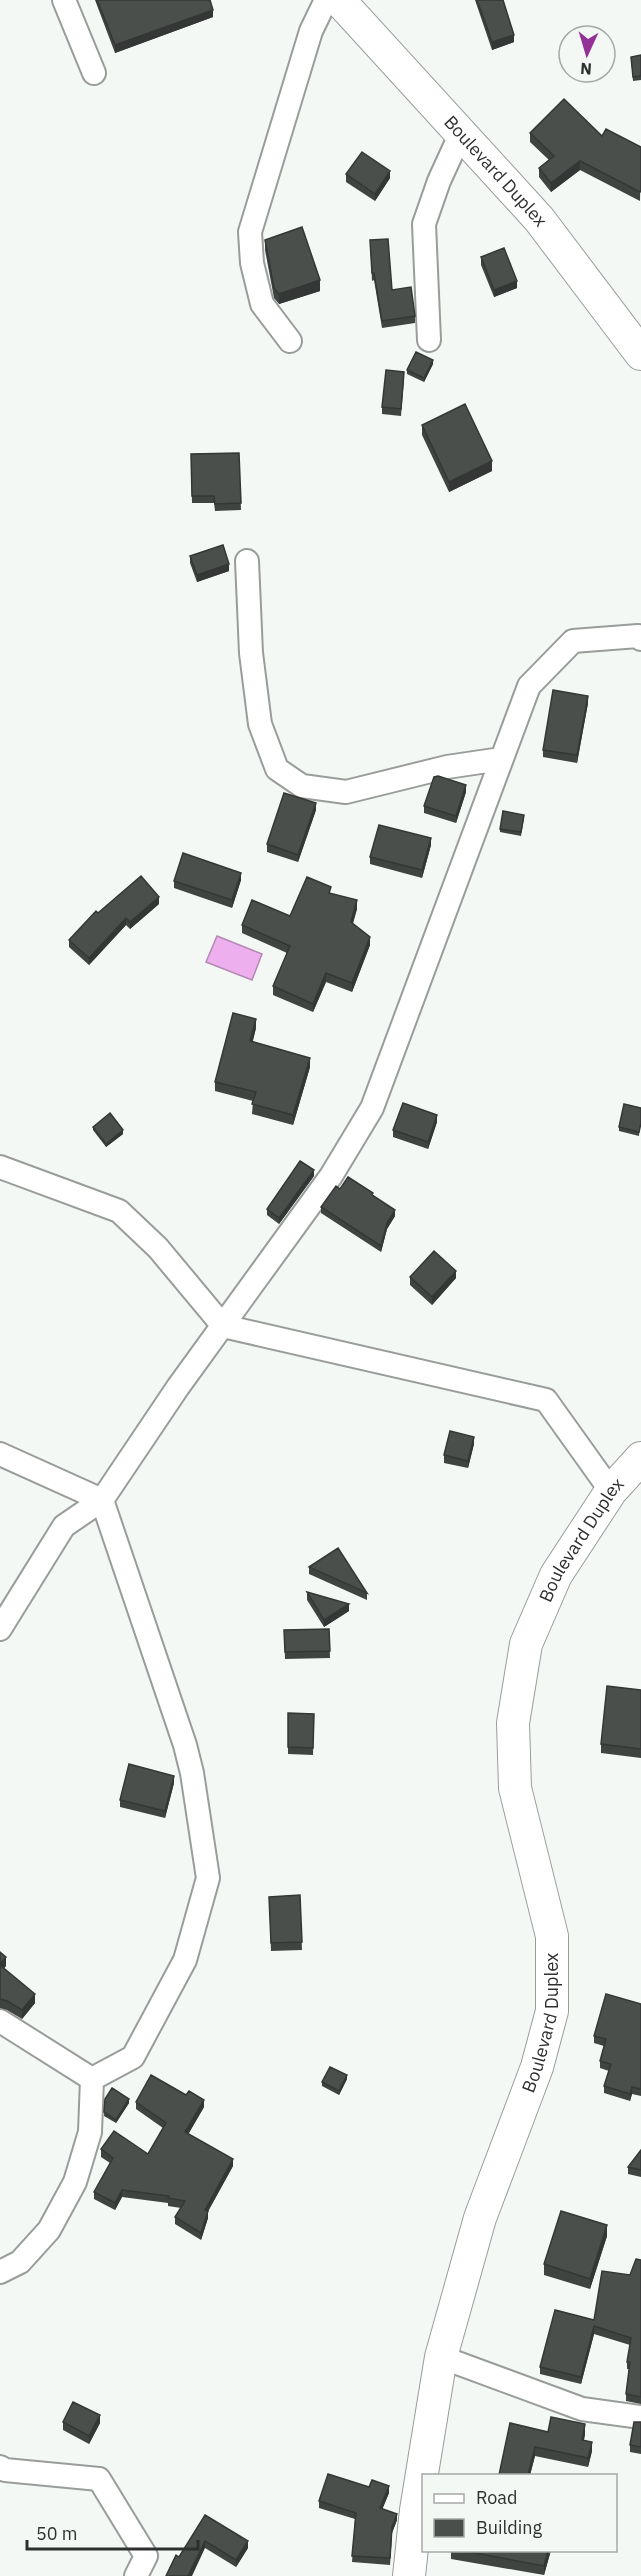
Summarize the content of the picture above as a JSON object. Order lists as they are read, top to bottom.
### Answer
{
  "streets": {
    "street": ["Boulevard Duplex"]
  },
  "legend": ["Road", "Building"],
  "scale_bar": "50 m",
  "north": "bottom"
}
